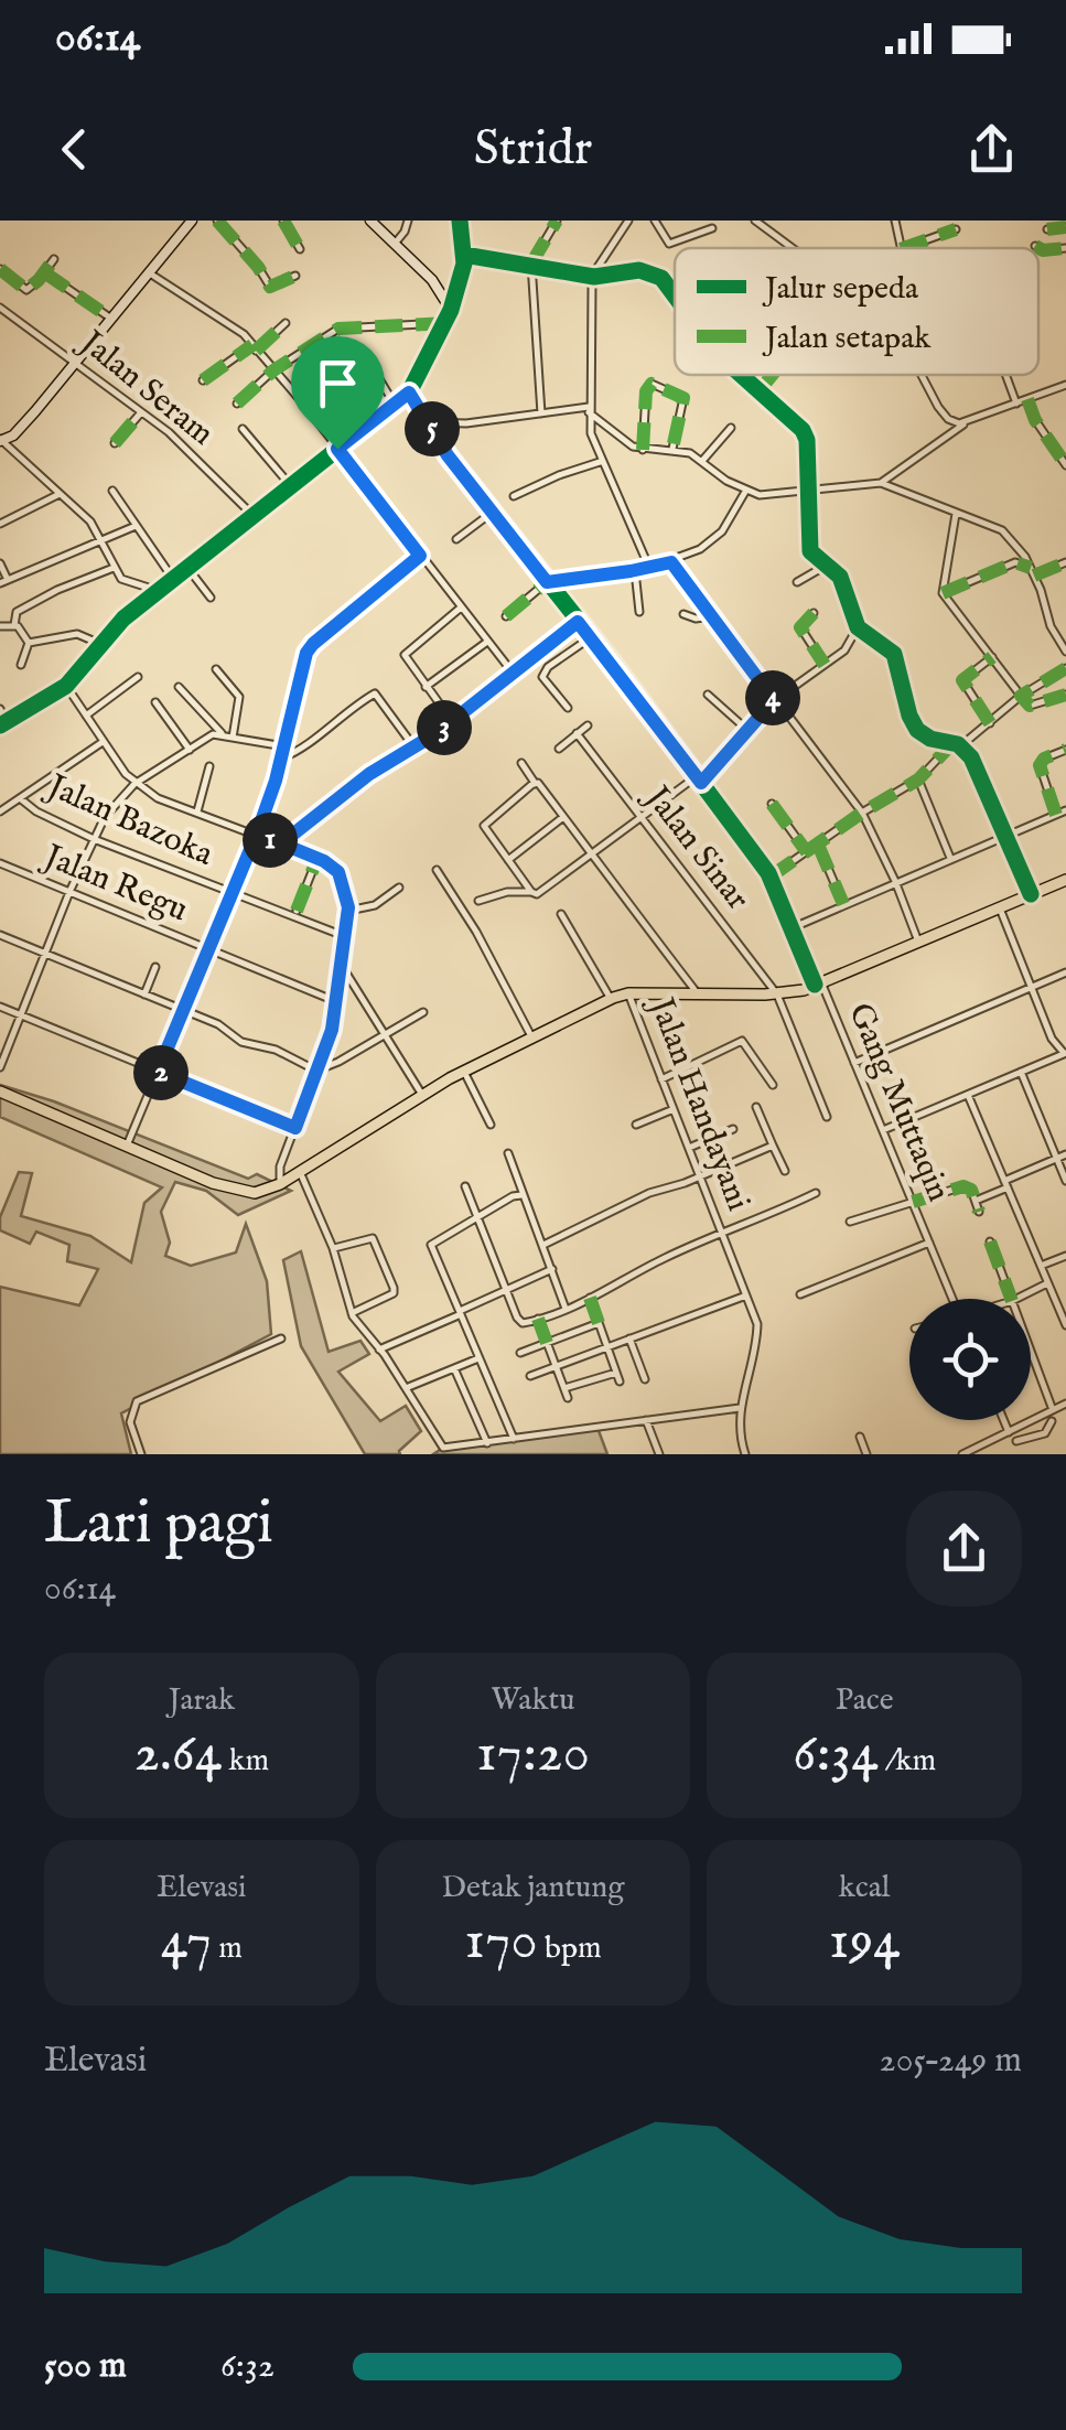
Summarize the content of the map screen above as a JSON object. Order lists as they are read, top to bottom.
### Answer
{
  "streets": {
    "street": [
      "Jalan Seram",
      "Jalan Bazoka",
      "Jalan Sinar",
      "Jalan Regu",
      "Gang Muttaqin",
      "Jalan Handayani"
    ]
  },
  "legend": ["Jalur sepeda", "Jalan setapak"],
  "page": {
    "status": "06:14",
    "header": "Stridr",
    "pins": [
      "5",
      "4",
      "3",
      "1",
      "2"
    ],
    "heading": ["Lari pagi", "06:14"],
    "stats": [
      ["Jarak", "2.64 km"],
      ["Waktu", "17:20"],
      ["Pace", "6:34 /km"],
      ["Elevasi", "47 m"],
      ["Detak jantung", "170 bpm"],
      ["kcal", "194"]
    ],
    "chart": ["Elevasi", "205–249 m"],
    "list": [
      {
        "name": "500 m",
        "note": "6:32"
      }
    ]
  }
}
